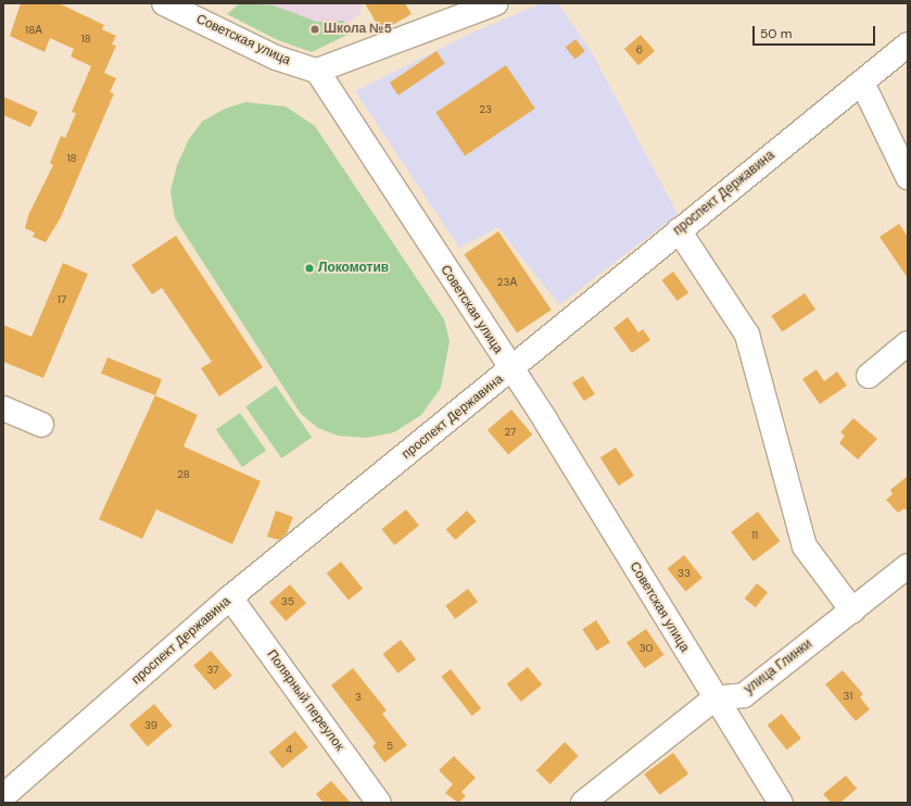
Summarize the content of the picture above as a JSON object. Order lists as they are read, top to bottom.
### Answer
{
  "streets": {
    "street": [
      "Советская улица",
      "проспект Державина",
      "улица Глинки",
      "Полярный переулок"
    ]
  },
  "crossings": [
    ["Советская улица", "проспект Державина"],
    ["Советская улица", "улица Глинки"],
    ["проспект Державина", "Полярный переулок"]
  ],
  "places": ["Школа №5", "Локомотив"],
  "house_numbers": [
    "18А",
    "18",
    "6",
    "23",
    "18",
    "23А",
    "17",
    "27",
    "28",
    "11",
    "33",
    "35",
    "30",
    "37",
    "31",
    "3",
    "39",
    "5",
    "4"
  ],
  "scale_bar": "50 m"
}
